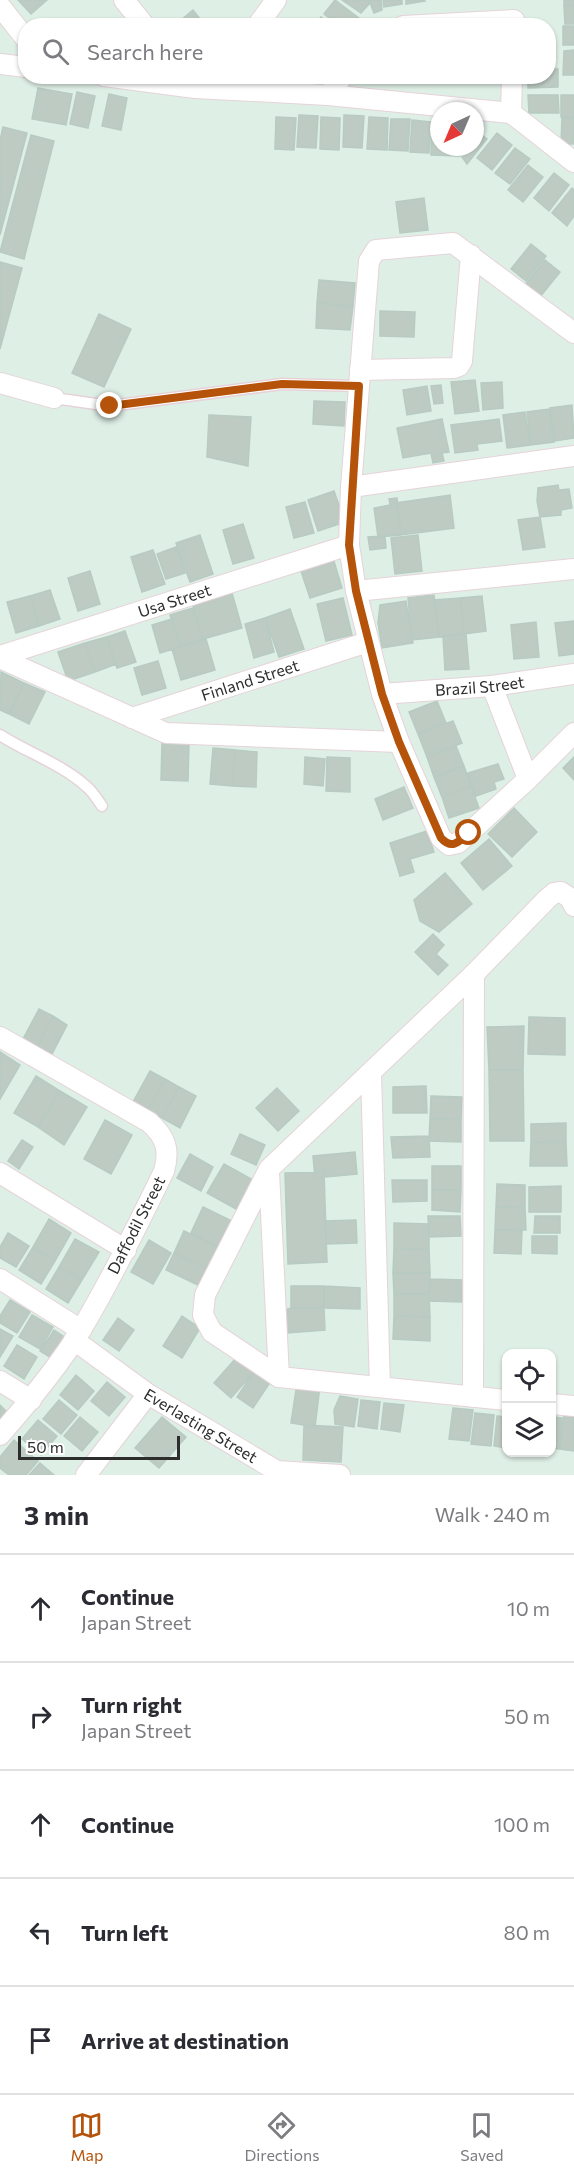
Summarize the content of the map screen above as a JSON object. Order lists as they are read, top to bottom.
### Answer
{
  "streets": {
    "street": [
      "Usa Street",
      "Finland Street",
      "Brazil Street",
      "Daffodil Street",
      "Everlasting Street"
    ]
  },
  "crossings": [
    ["Daffodil Street", "Everlasting Street"]
  ],
  "scale_bar": "50 m",
  "north": "bottom left",
  "page": {
    "search": "Search here",
    "scale": "50 m",
    "heading": ["3 min", "Walk · 240 m"],
    "list": [
      ["Continue", "Japan Street", "10 m"],
      ["Turn right", "Japan Street", "50 m"],
      ["Continue", "100 m"],
      ["Turn left", "80 m"],
      "Arrive at destination"
    ],
    "nav": ["Map", "Directions", "Saved"]
  }
}
